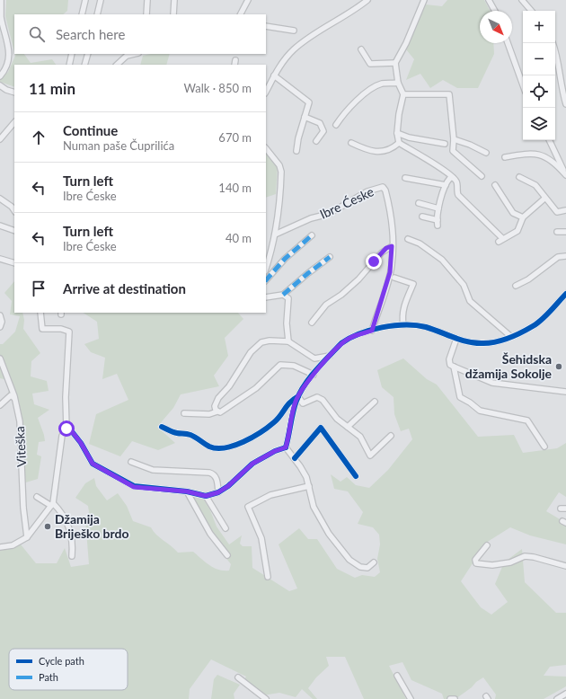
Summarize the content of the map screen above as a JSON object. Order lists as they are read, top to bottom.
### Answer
{
  "streets": {
    "street": ["Ibre Ćeske", "Viteška"]
  },
  "places": ["Šehidska džamija Sokolje", "Džamija Briješko brdo"],
  "legend": ["Cycle path", "Path"],
  "north": "bottom right",
  "page": {
    "map_buttons": ["+", "−"],
    "search": "Search here",
    "heading": ["11 min", "Walk · 850 m"],
    "list": [
      ["Continue", "Numan paše Čuprilića", "670 m"],
      ["Turn left", "Ibre Ćeske", "140 m"],
      ["Turn left", "Ibre Ćeske", "40 m"],
      "Arrive at destination"
    ]
  }
}
